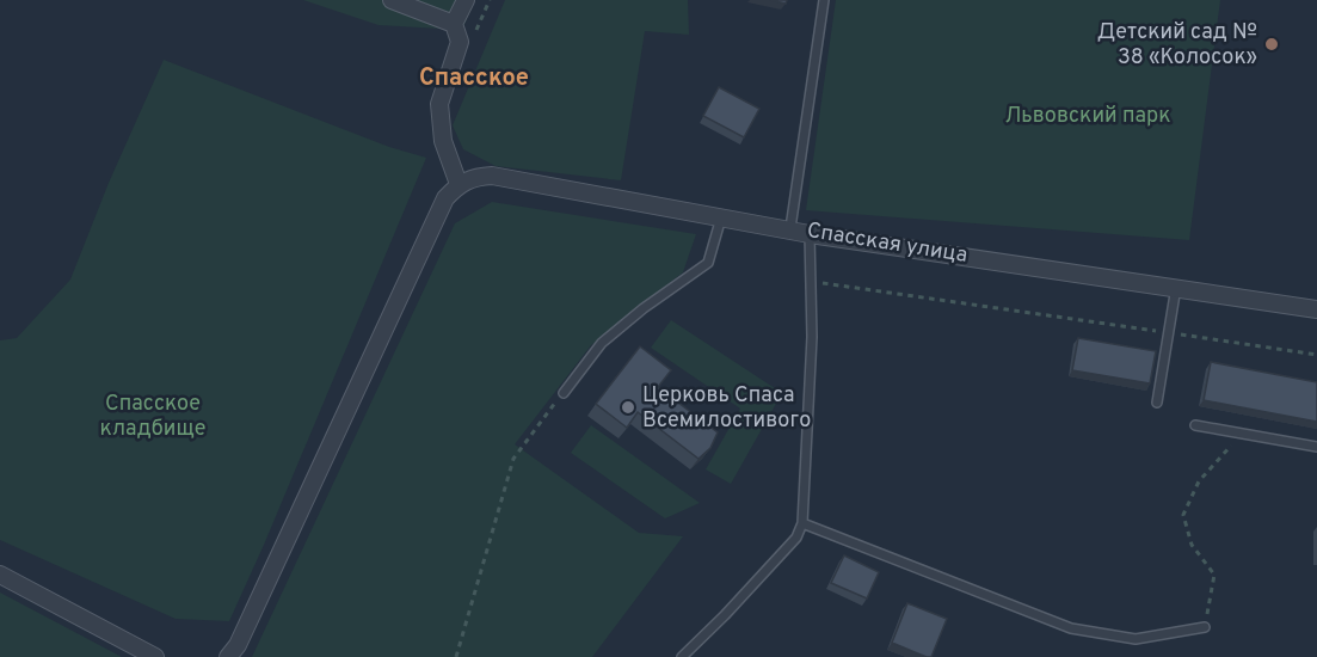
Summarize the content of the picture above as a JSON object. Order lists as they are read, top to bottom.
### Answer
{
  "streets": {
    "street": ["Спасская улица"]
  },
  "districts": ["Спасское"],
  "parks": ["Львовский парк", "Спасское кладбище"],
  "places": ["Детский сад № 38 «Колосок»", "Церковь Спаса Всемилостивого"]
}
